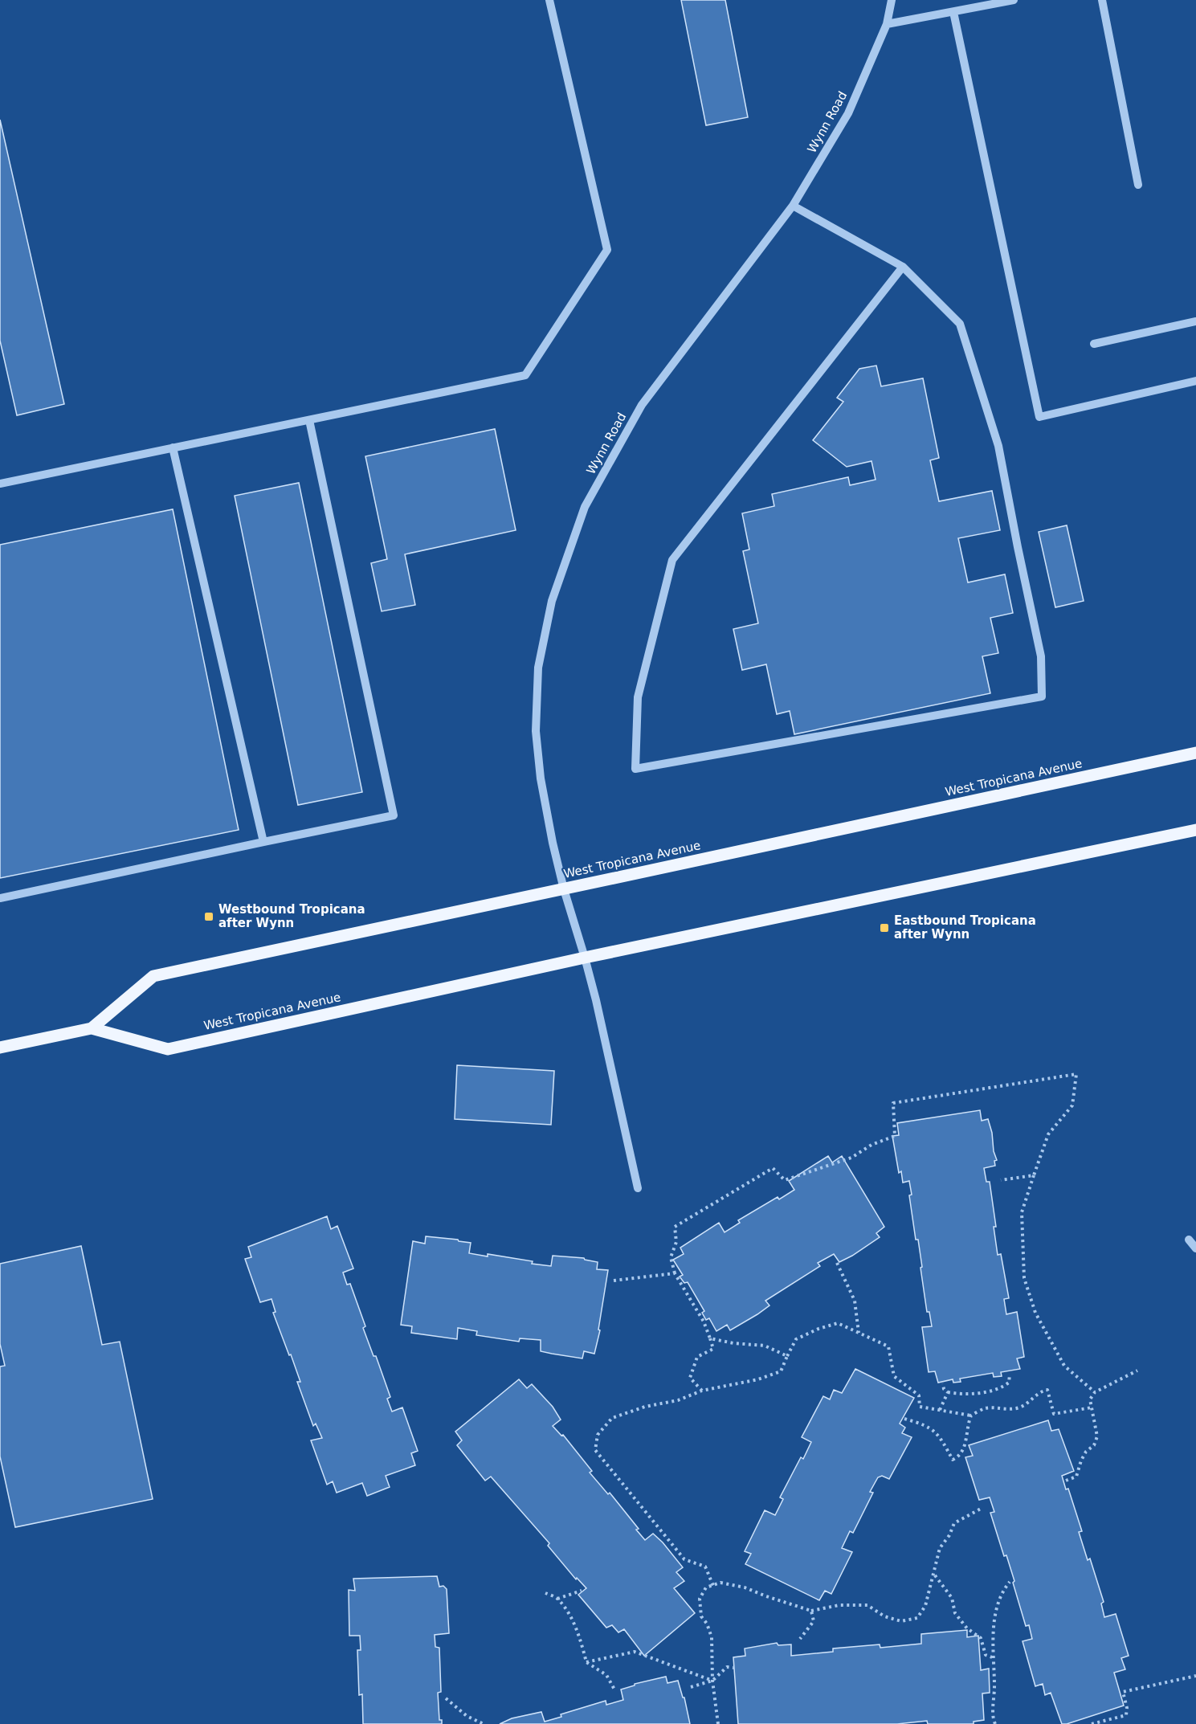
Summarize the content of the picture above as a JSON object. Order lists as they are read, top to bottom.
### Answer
{
  "streets": {
    "main road": ["West Tropicana Avenue"],
    "street": ["Wynn Road"]
  },
  "crossings": [
    ["Wynn Road", "West Tropicana Avenue"]
  ],
  "places": {
    "transit": ["Westbound Tropicana after Wynn", "Eastbound Tropicana after Wynn"]
  }
}
